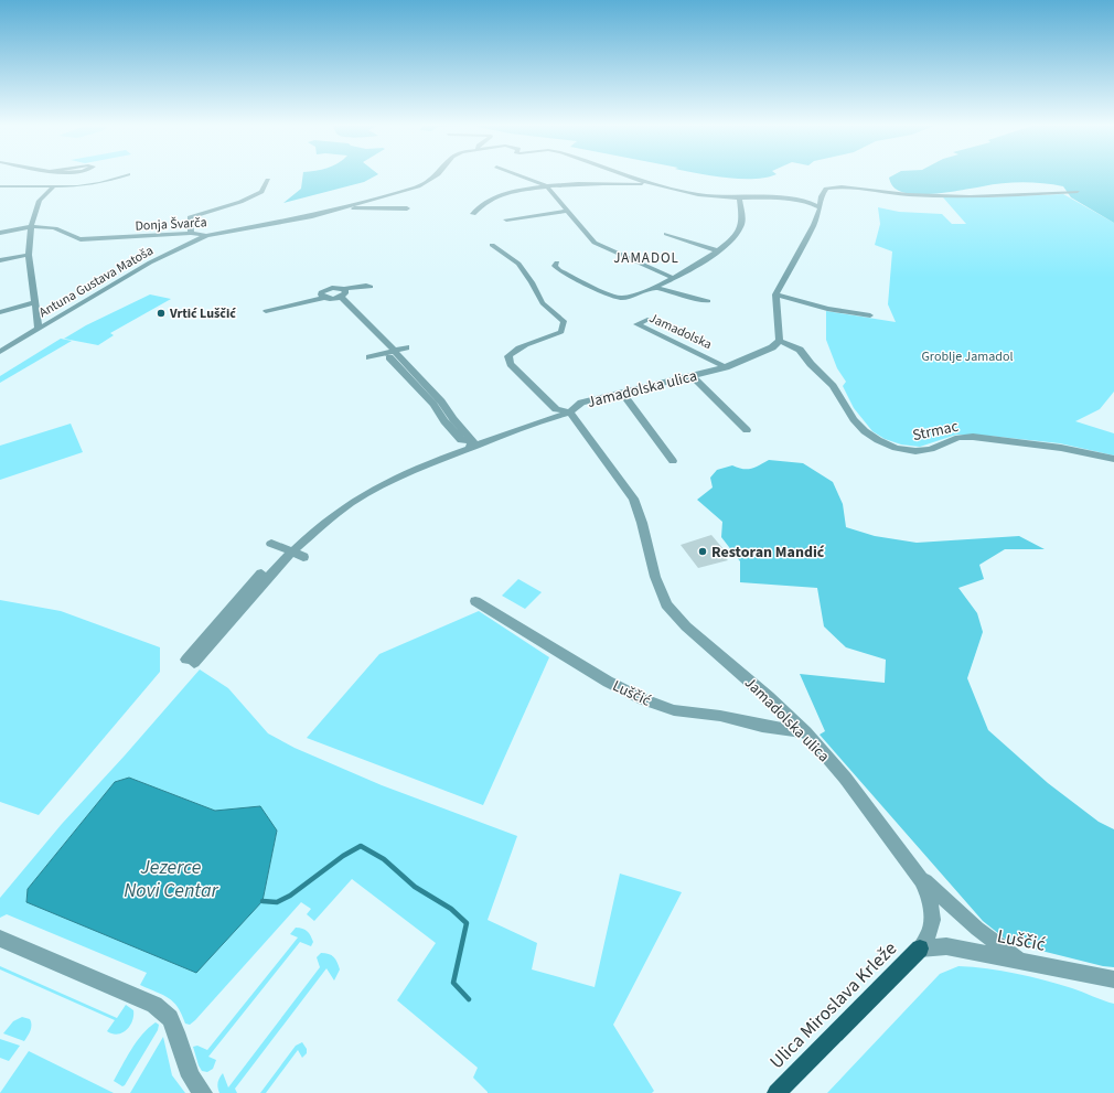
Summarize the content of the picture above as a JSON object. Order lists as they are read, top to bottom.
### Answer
{
  "streets": {
    "main road": ["Ulica Miroslava Krleže"],
    "street": [
      "Donja Švarča",
      "Antuna Gustava Matoša",
      "Jamadolska",
      "Jamadolska ulica",
      "Strmac",
      "Luščić"
    ]
  },
  "crossings": [
    ["Donja Švarča", "Antuna Gustava Matoša"],
    ["Jamadolska", "Jamadolska ulica"],
    ["Jamadolska ulica", "Strmac"],
    ["Jamadolska ulica", "Luščić"],
    ["Jamadolska ulica", "Ulica Miroslava Krleže"],
    ["Luščić", "Ulica Miroslava Krleže"]
  ],
  "districts": ["JAMADOL"],
  "water": ["Jezerce Novi Centar"],
  "parks": ["Groblje Jamadol"],
  "places": ["Vrtić Luščić", "Restoran Mandić"]
}
